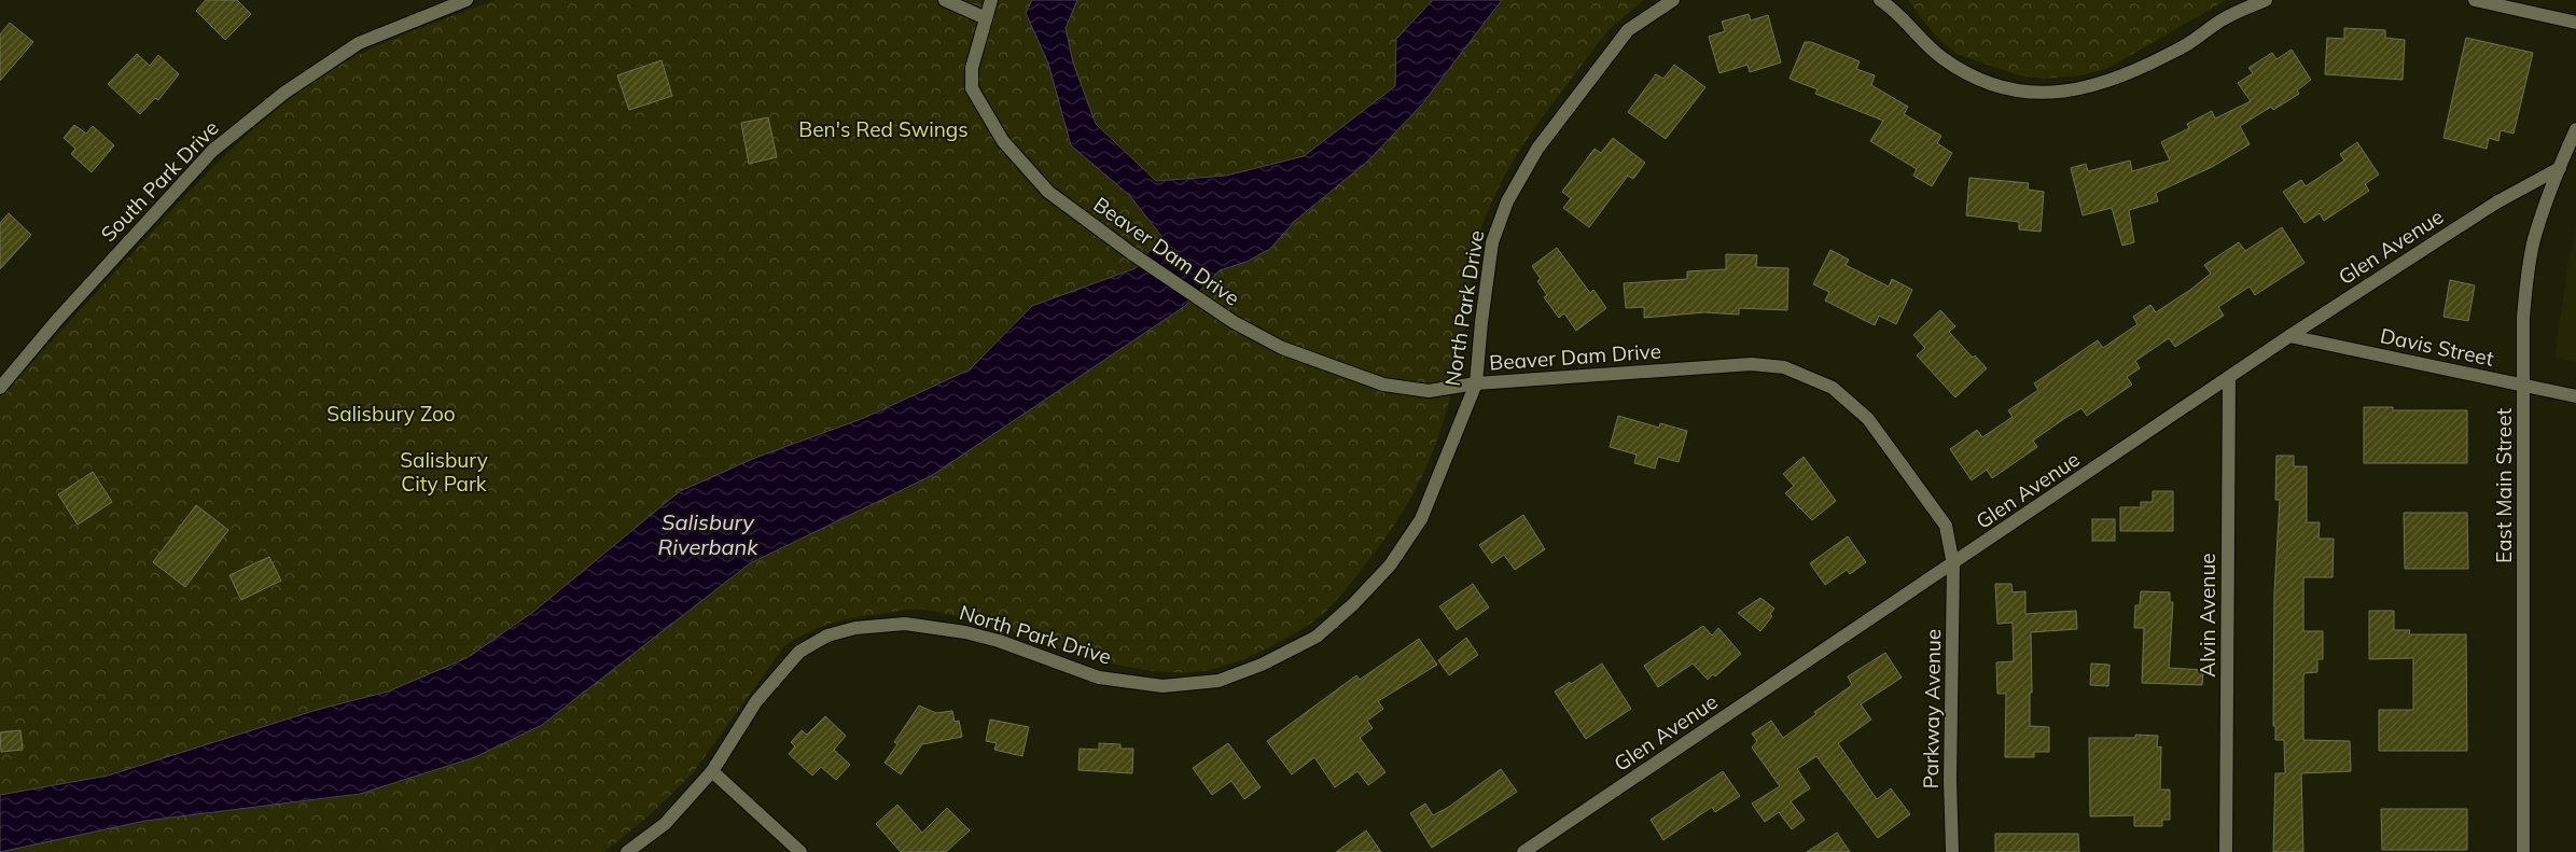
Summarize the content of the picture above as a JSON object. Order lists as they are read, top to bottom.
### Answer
{
  "streets": {
    "street": [
      "South Park Drive",
      "Glen Avenue",
      "Beaver Dam Drive",
      "North Park Drive",
      "Davis Street",
      "East Main Street",
      "Alvin Avenue",
      "Parkway Avenue"
    ]
  },
  "crossings": [
    ["Glen Avenue", "Beaver Dam Drive"],
    ["Glen Avenue", "Davis Street"],
    ["Glen Avenue", "East Main Street"],
    ["Glen Avenue", "Alvin Avenue"],
    ["Glen Avenue", "Parkway Avenue"],
    ["Beaver Dam Drive", "North Park Drive"],
    ["Beaver Dam Drive", "Parkway Avenue"],
    ["Davis Street", "East Main Street"]
  ],
  "water": ["Salisbury Riverbank"],
  "parks": ["Ben's Red Swings", "Salisbury Zoo", "Salisbury City Park"]
}
